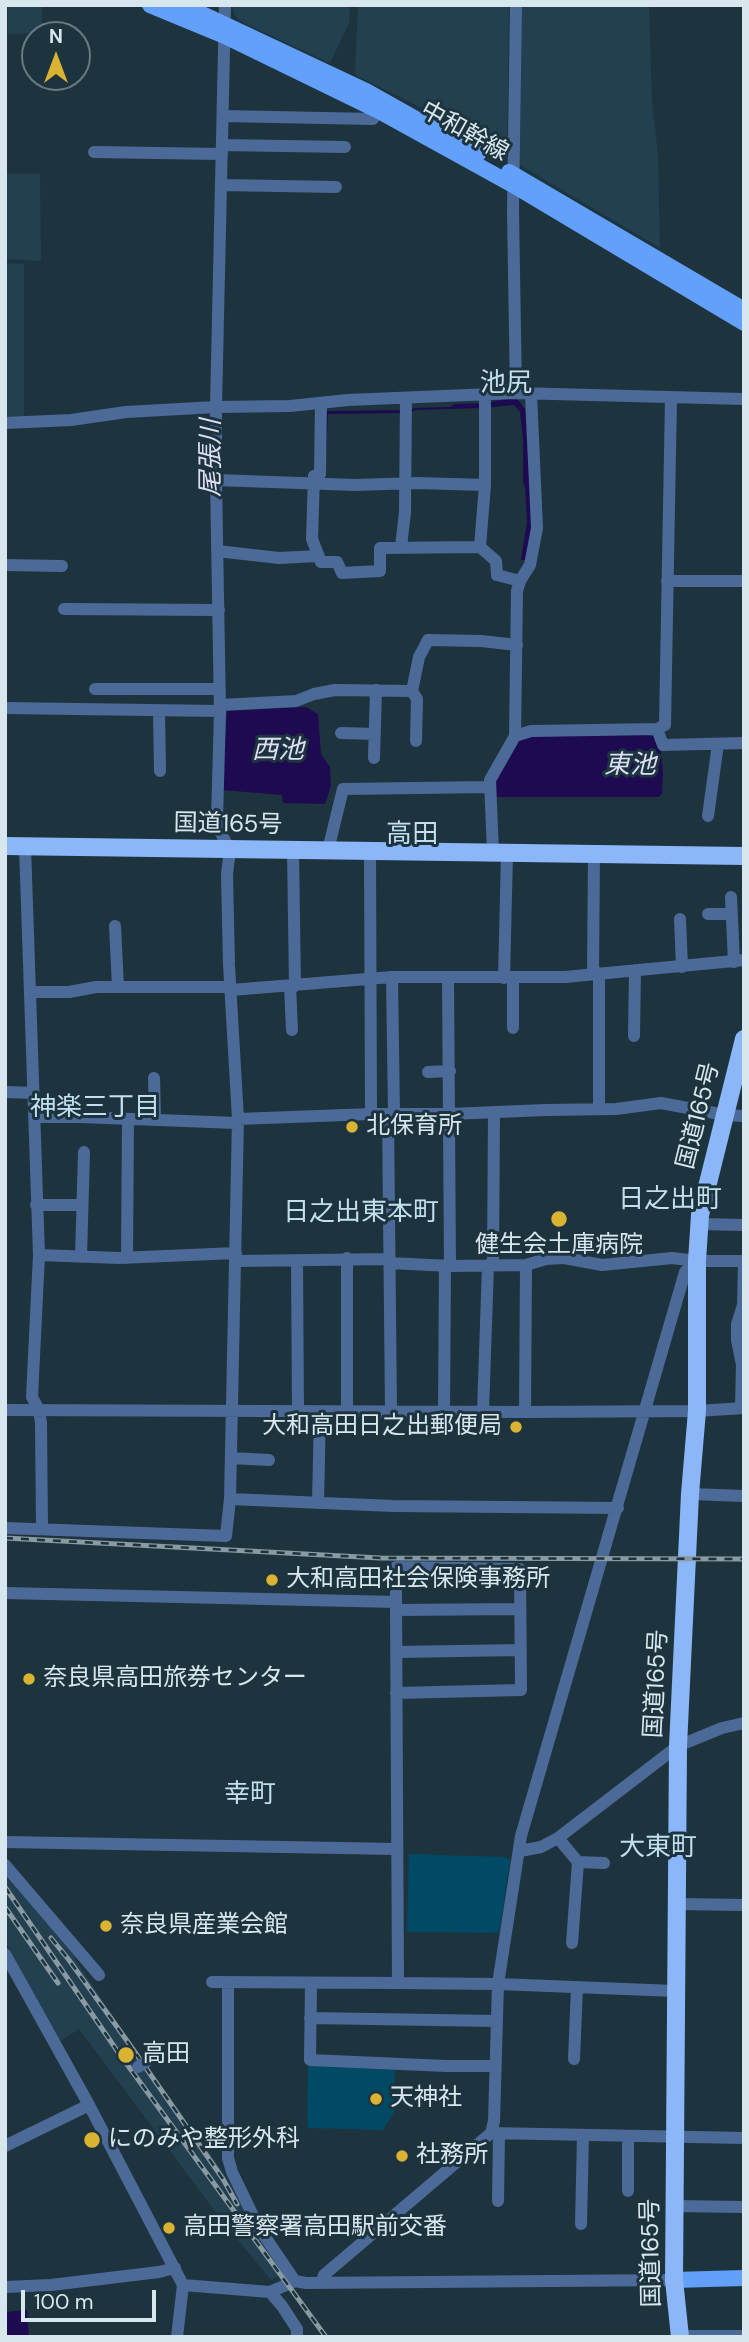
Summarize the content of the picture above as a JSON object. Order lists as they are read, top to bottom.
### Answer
{
  "streets": {
    "highway": ["国道165号"],
    "main road": ["中和幹線"]
  },
  "districts": [
    "池尻",
    "高田",
    "神楽三丁目",
    "日之出町",
    "日之出東本町",
    "幸町",
    "大東町"
  ],
  "water": ["尾張川", "西池", "東池"],
  "places": [
    "北保育所",
    "健生会土庫病院",
    "大和高田日之出郵便局",
    "大和高田社会保険事務所",
    "奈良県高田旅券センター",
    "奈良県産業会館",
    "高田",
    "天神社",
    "にのみや整形外科",
    "社務所",
    "高田警察署高田駅前交番"
  ],
  "scale_bar": "100 m",
  "north": "top"
}
